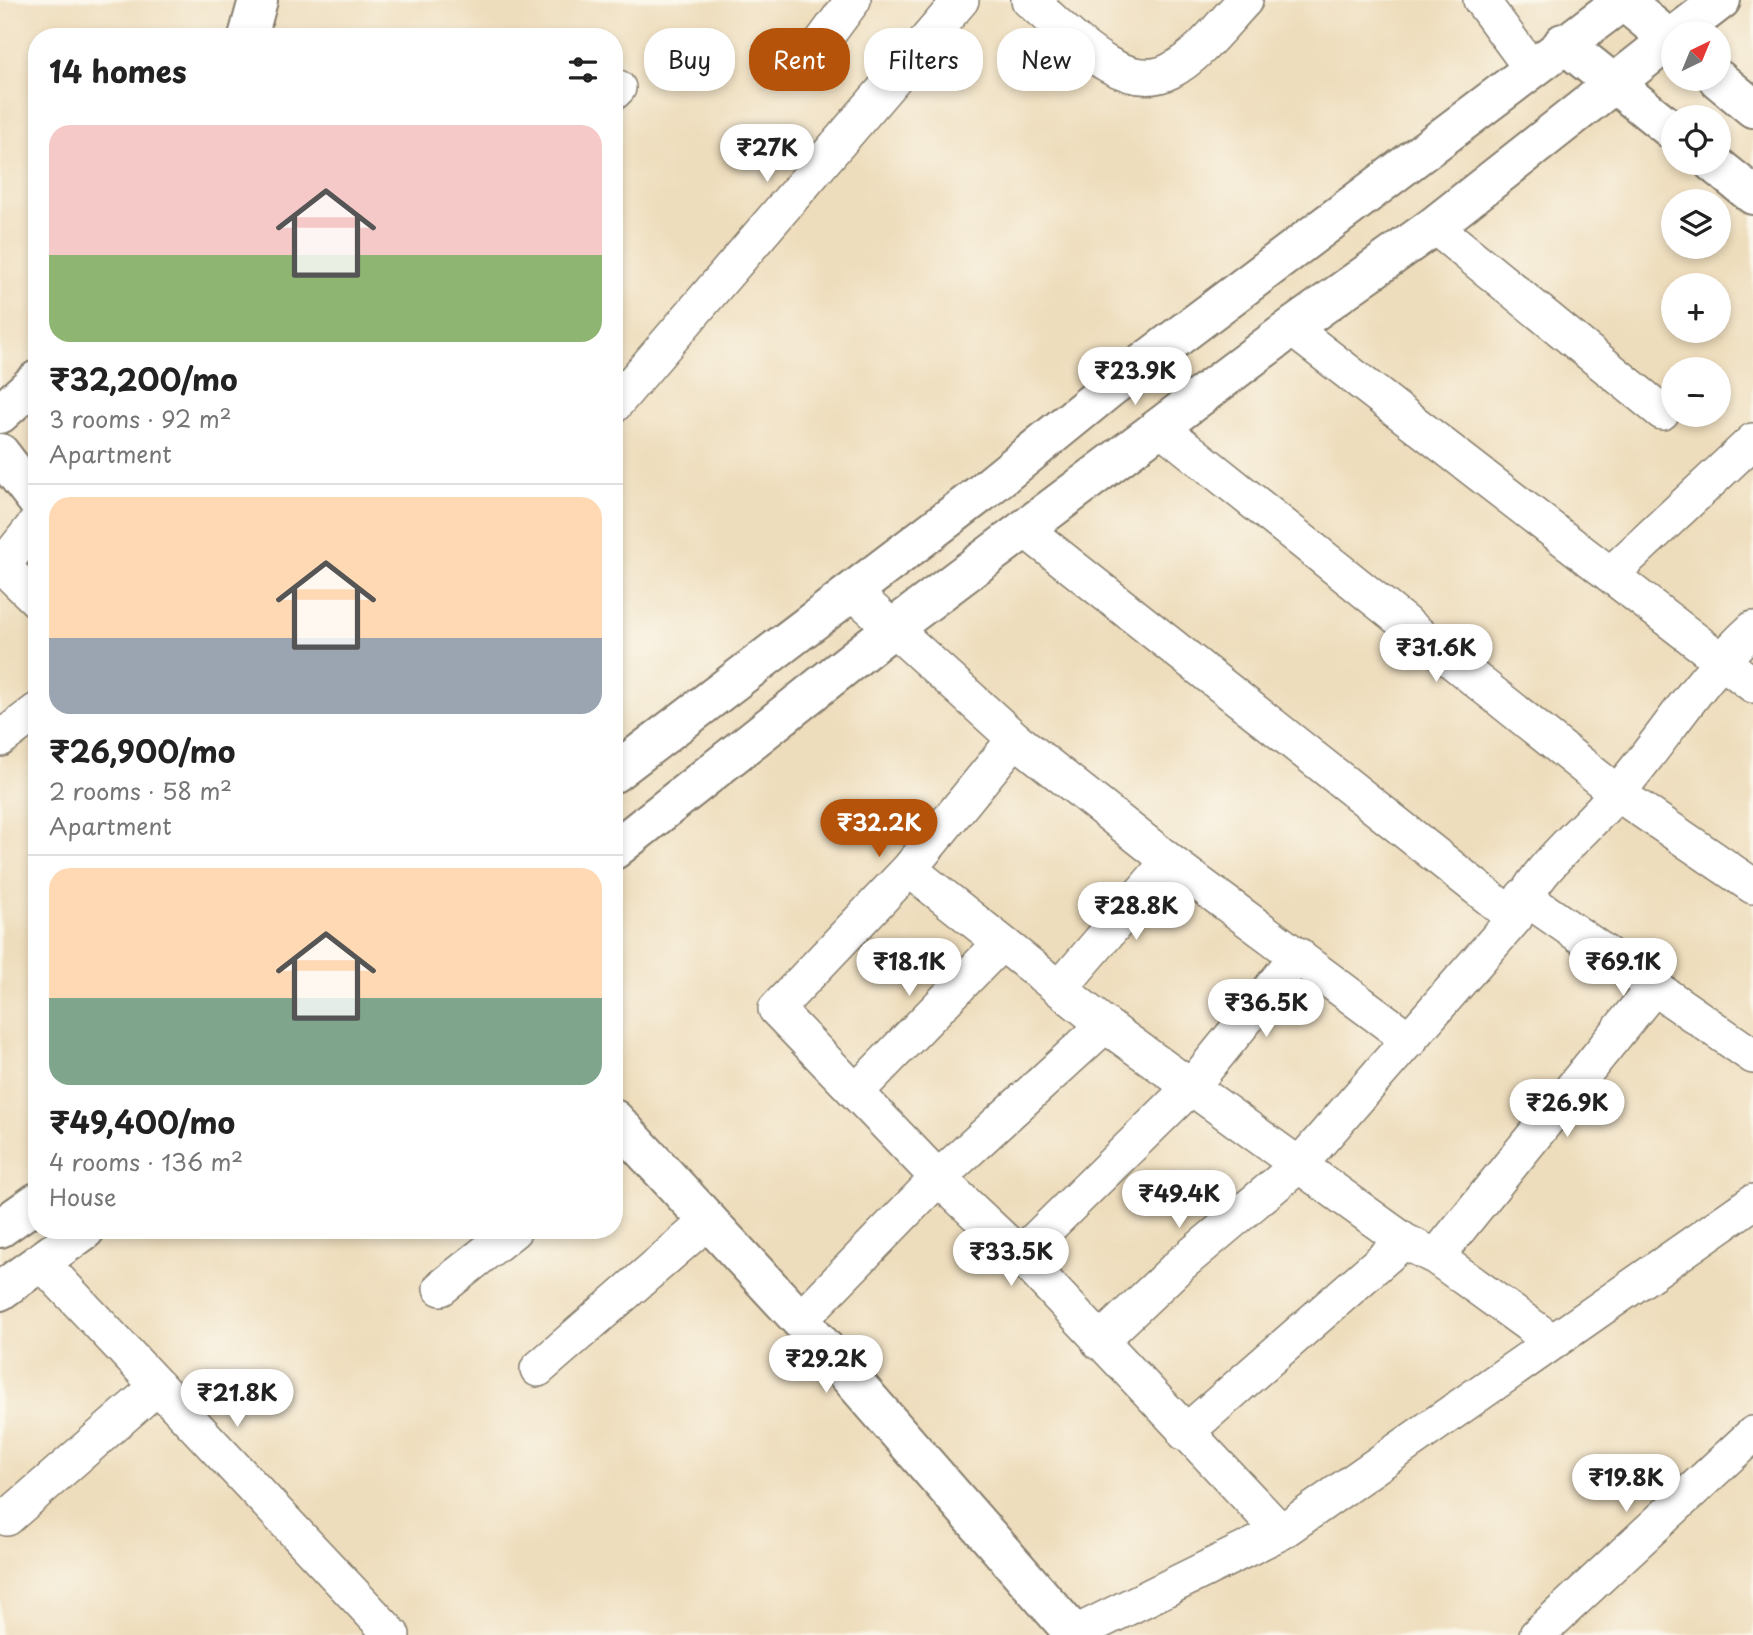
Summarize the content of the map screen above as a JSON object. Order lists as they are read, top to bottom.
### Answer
{
  "north": "top right",
  "page": {
    "map_buttons": ["+", "−"],
    "chip": [
      "Buy",
      "Rent",
      "Filters",
      "New"
    ],
    "heading": "14 homes",
    "list": [
      {
        "name": "₹32,200/mo",
        "note": "3 rooms · 92 m² · Apartment"
      },
      {
        "name": "₹26,900/mo",
        "note": "2 rooms · 58 m² · Apartment"
      },
      {
        "name": "₹49,400/mo",
        "note": "4 rooms · 136 m² · House"
      }
    ],
    "price": [
      "₹27K",
      "₹23.9K",
      "₹31.6K",
      "₹32.2K",
      "₹28.8K",
      "₹18.1K",
      "₹69.1K",
      "₹36.5K",
      "₹26.9K",
      "₹49.4K",
      "₹33.5K",
      "₹29.2K",
      "₹21.8K",
      "₹19.8K"
    ]
  }
}
